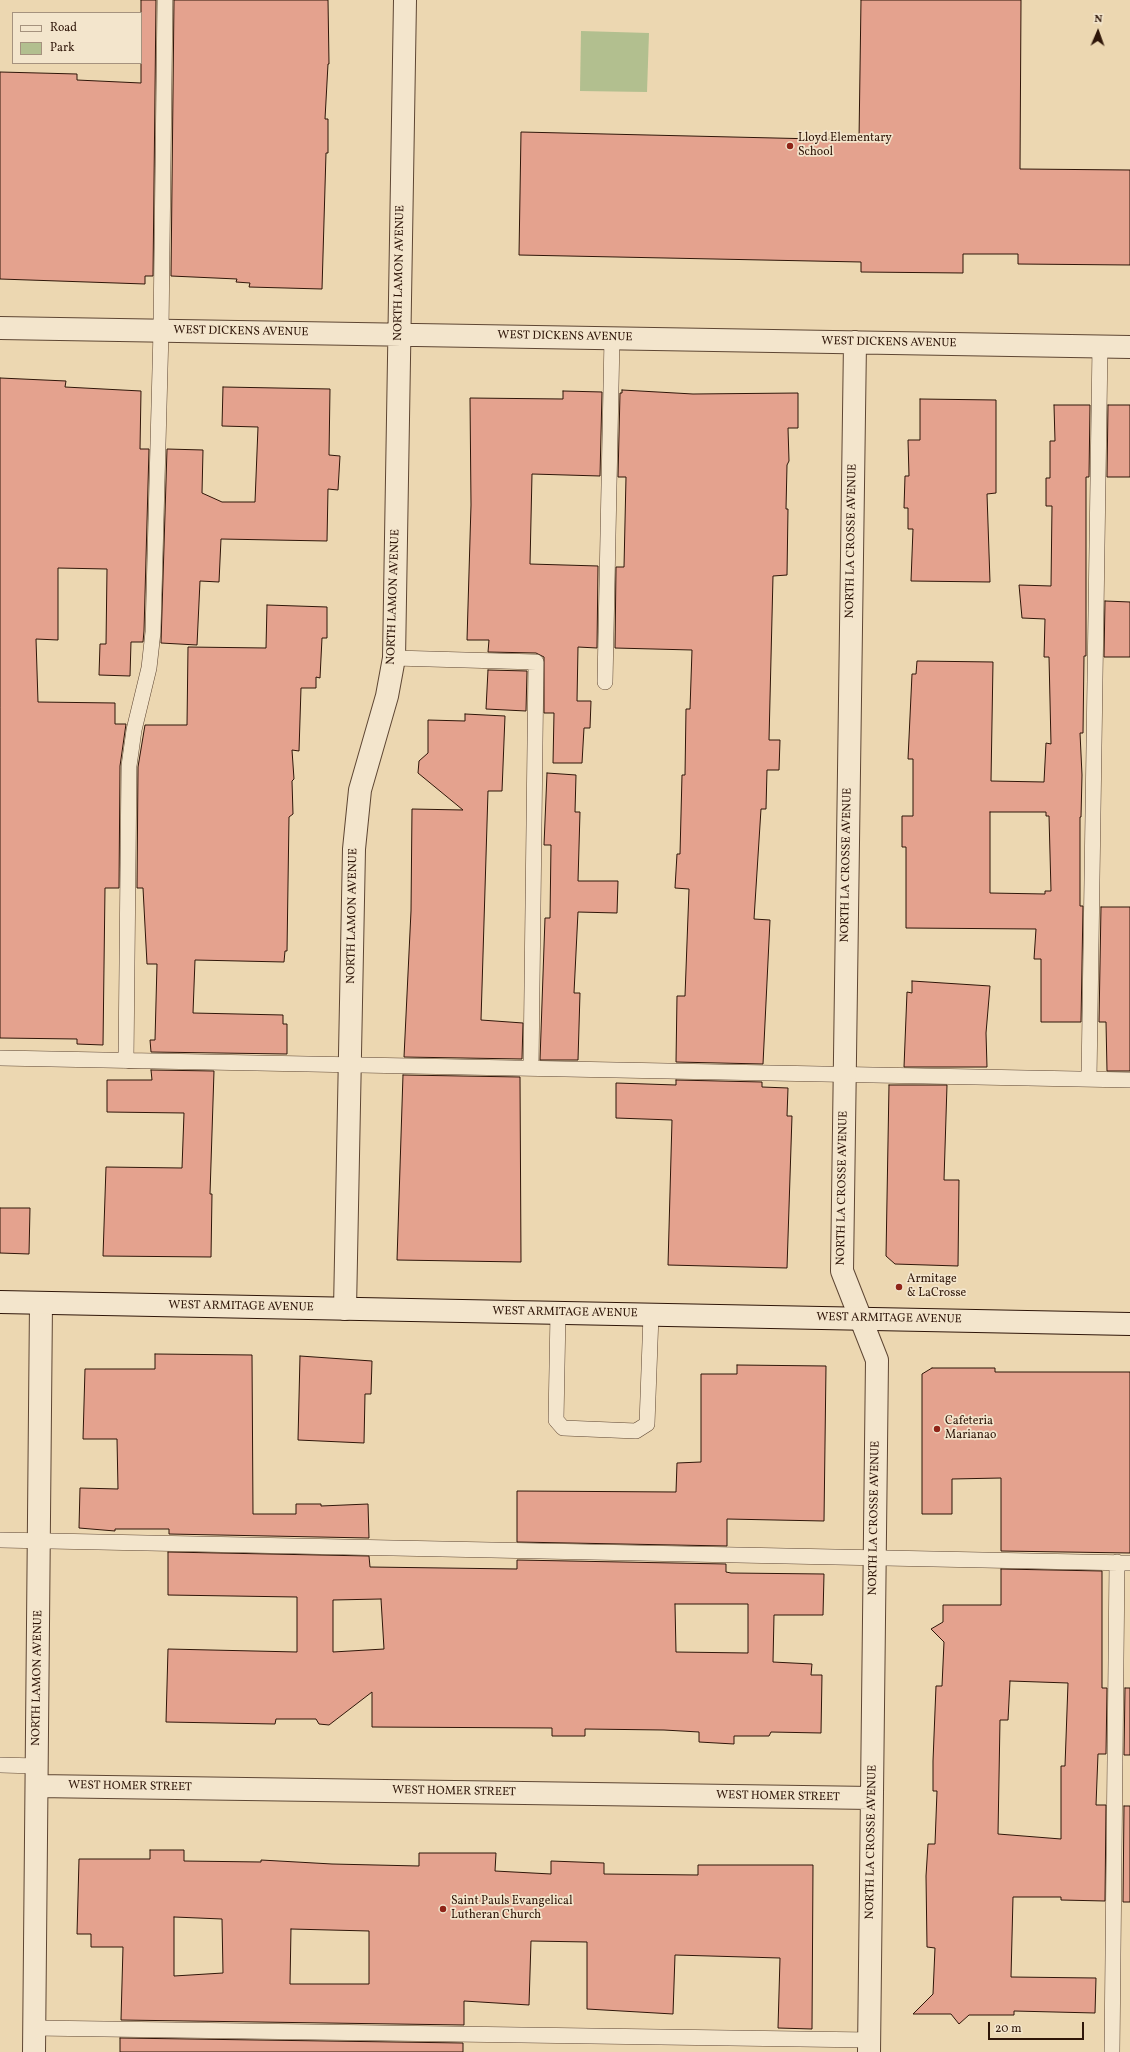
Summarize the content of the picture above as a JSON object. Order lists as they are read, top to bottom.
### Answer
{
  "streets": {
    "street": [
      "NORTH LAMON AVENUE",
      "WEST DICKENS AVENUE",
      "NORTH LA CROSSE AVENUE",
      "WEST ARMITAGE AVENUE",
      "WEST HOMER STREET"
    ]
  },
  "crossings": [
    ["NORTH LAMON AVENUE", "WEST DICKENS AVENUE"],
    ["NORTH LAMON AVENUE", "WEST ARMITAGE AVENUE"],
    ["NORTH LAMON AVENUE", "WEST HOMER STREET"],
    ["WEST DICKENS AVENUE", "NORTH LA CROSSE AVENUE"],
    ["NORTH LA CROSSE AVENUE", "WEST ARMITAGE AVENUE"],
    ["NORTH LA CROSSE AVENUE", "WEST HOMER STREET"]
  ],
  "places": [
    "Lloyd Elementary School",
    "Armitage & LaCrosse",
    "Cafeteria Marianao",
    "Saint Pauls Evangelical Lutheran Church"
  ],
  "legend": ["Road", "Park"],
  "scale_bar": "20 m",
  "north": "top"
}
